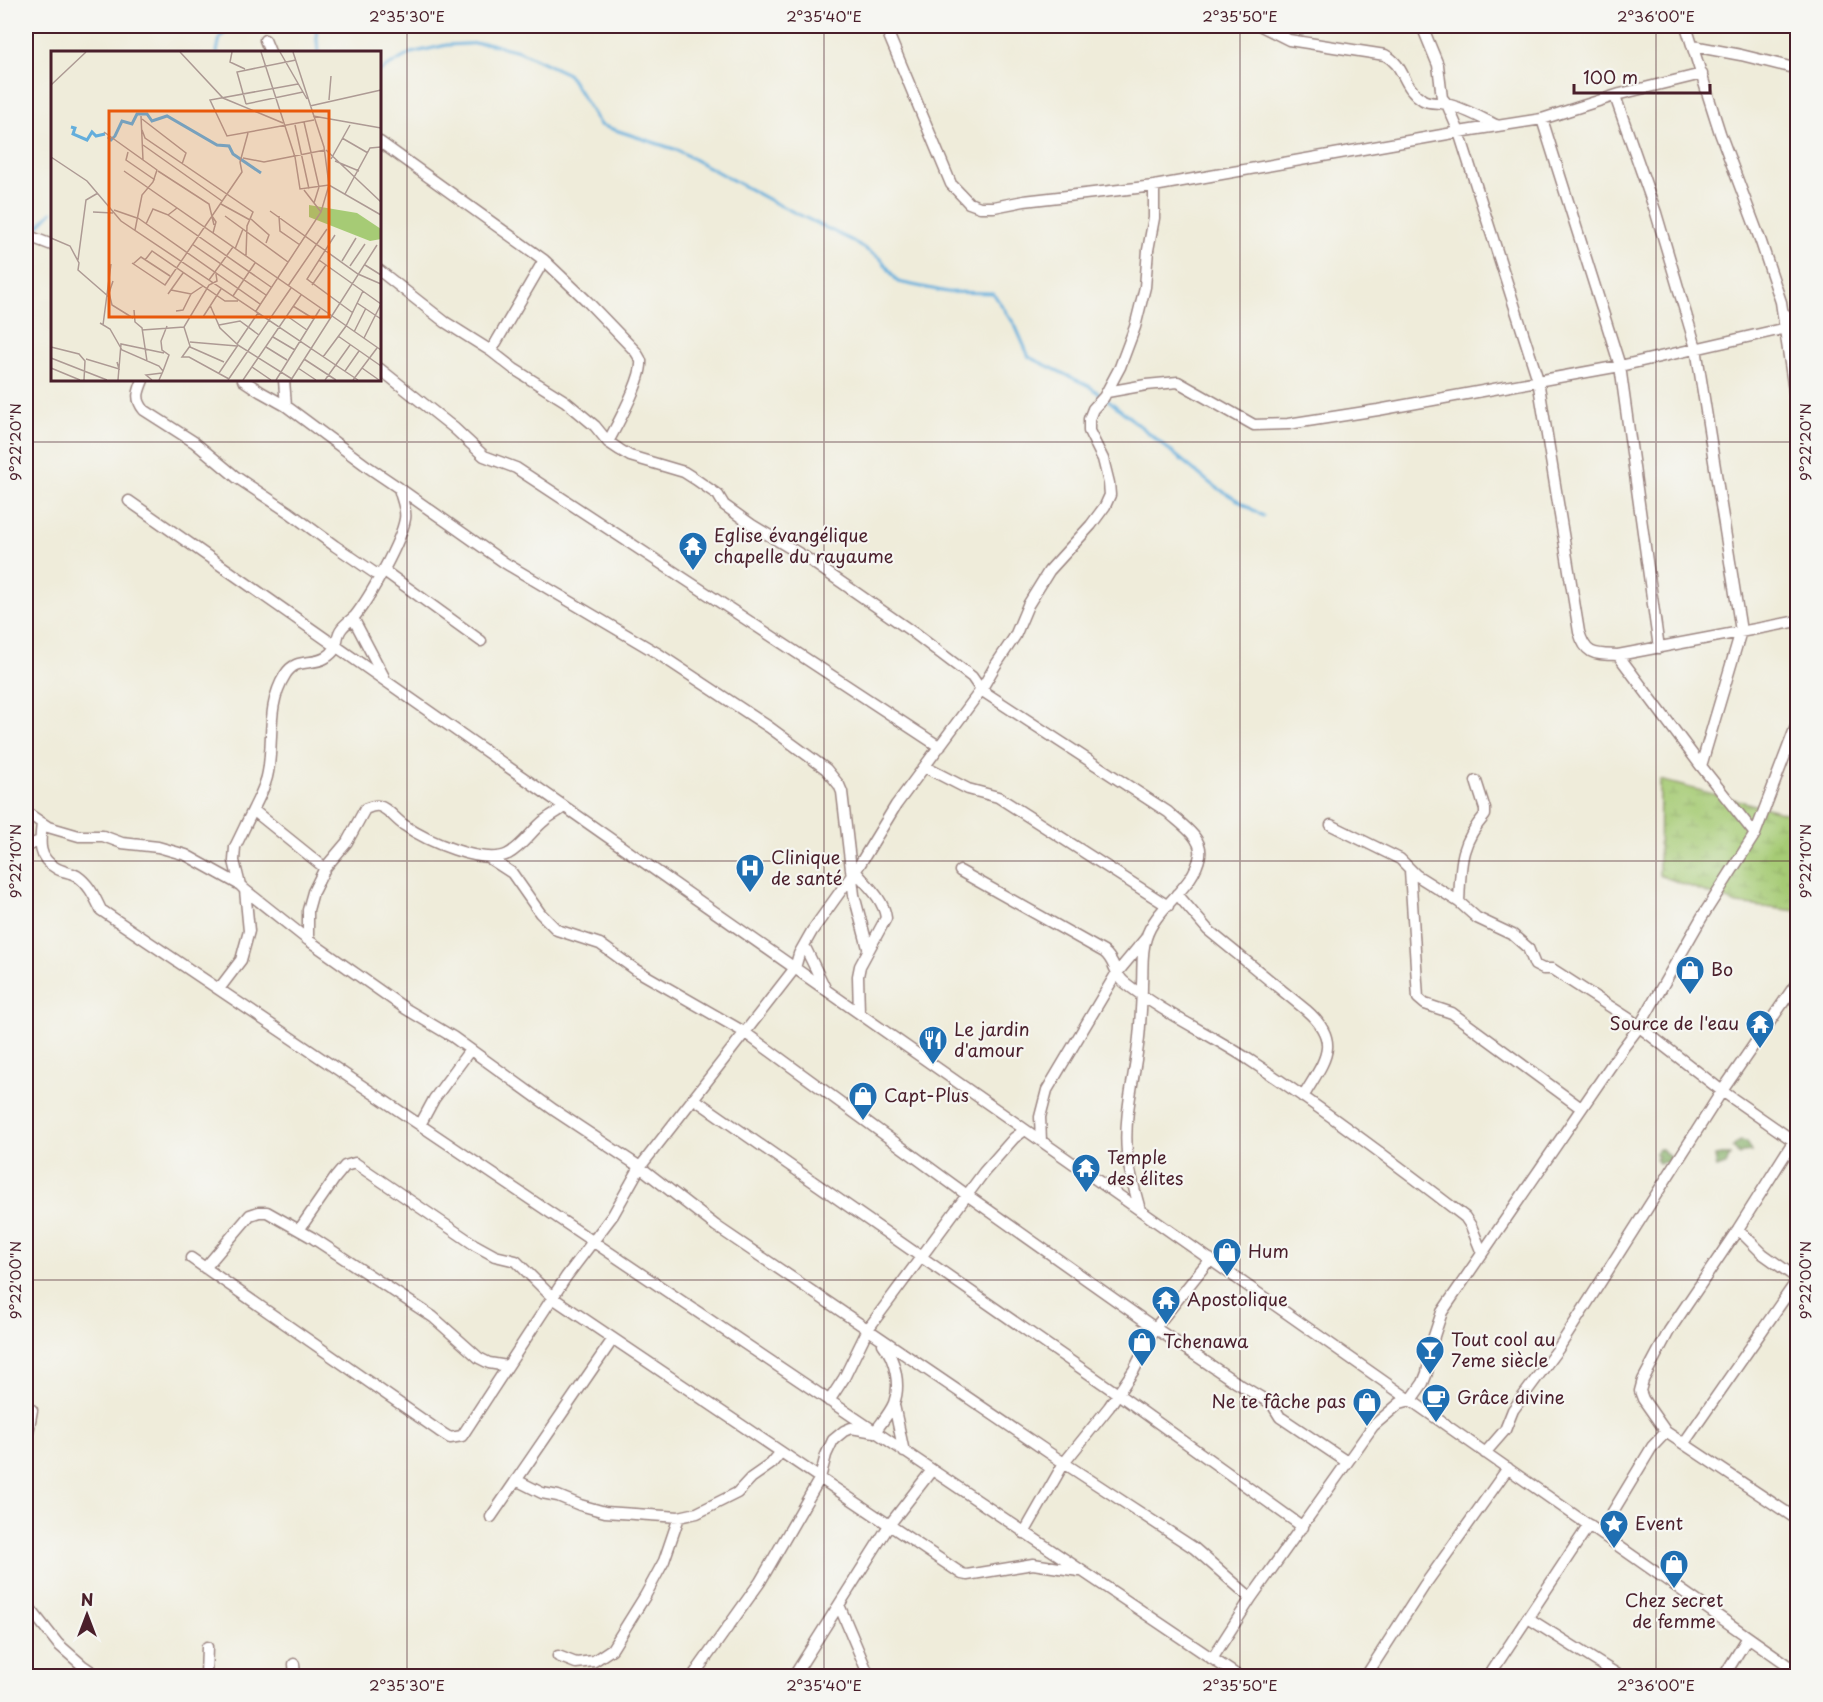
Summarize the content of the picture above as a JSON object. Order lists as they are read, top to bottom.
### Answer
{
  "places": {
    "temple": [
      "Eglise évangélique chapelle du rayaume",
      "Source de l'eau",
      "Temple des élites",
      "Apostolique"
    ],
    "hospital": ["Clinique de santé"],
    "shop": [
      "Bo",
      "Capt-Plus",
      "Hum",
      "Tchenawa",
      "Ne te fâche pas",
      "Chez secret de femme"
    ],
    "restaurant": ["Le jardin d'amour"],
    "bar": ["Tout cool au 7eme siècle"],
    "cafe": ["Grâce divine"],
    "place": ["Event"]
  },
  "scale_bar": "100 m",
  "north": "top",
  "coordinates": [
    "2°35'30\"E",
    "2°35'40\"E",
    "2°35'50\"E",
    "2°36'00\"E",
    "9°22'20\"N",
    "9°22'10\"N",
    "9°22'00\"N"
  ]
}
